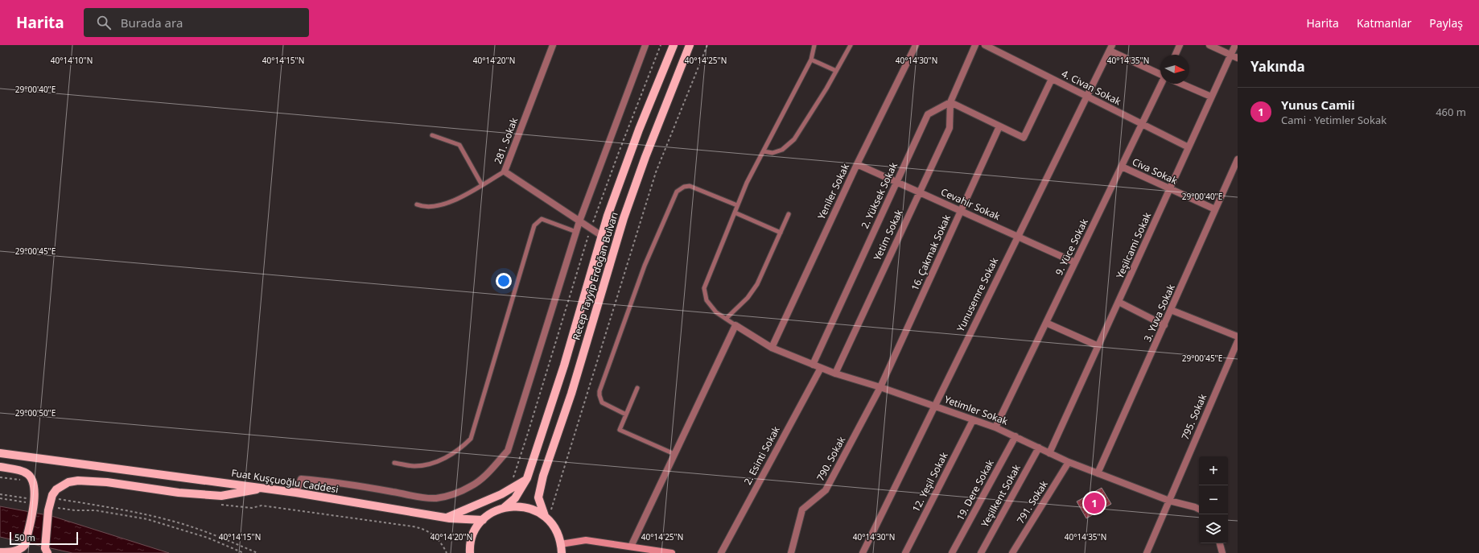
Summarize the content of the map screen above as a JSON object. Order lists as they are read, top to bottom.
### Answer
{
  "streets": {
    "main road": ["Recep Tayyip Erdoğan Bulvarı", "Fuat Kuşçuoğlu Caddesi"],
    "street": [
      "4. Civan Sokak",
      "281. Sokak",
      "Civa Sokak",
      "Yeniler Sokak",
      "2. Yüksek Sokak",
      "Cevahir Sokak",
      "Yetim Sokak",
      "Yeşilcami Sokak",
      "9. Yüce Sokak",
      "16. Çakmak Sokak",
      "Yunusemre Sokak",
      "3. Yuva Sokak",
      "Yetimler Sokak",
      "795. Sokak",
      "2. Esinti Sokak",
      "790. Sokak",
      "12. Yeşil Sokak",
      "19. Dere Sokak",
      "Yeşilkent Sokak",
      "791. Sokak"
    ]
  },
  "crossings": [
    ["4. Civan Sokak", "Yeşilcami Sokak"],
    ["4. Civan Sokak", "9. Yüce Sokak"],
    ["4. Civan Sokak", "Yunusemre Sokak"],
    ["281. Sokak", "Recep Tayyip Erdoğan Bulvarı"],
    ["Civa Sokak", "Yeşilcami Sokak"],
    ["Civa Sokak", "9. Yüce Sokak"],
    ["Civa Sokak", "3. Yuva Sokak"],
    ["Yeniler Sokak", "Cevahir Sokak"],
    ["Yeniler Sokak", "Yetimler Sokak"],
    ["2. Yüksek Sokak", "Cevahir Sokak"],
    ["2. Yüksek Sokak", "Yetim Sokak"],
    ["2. Yüksek Sokak", "Yetimler Sokak"],
    ["Cevahir Sokak", "Yetim Sokak"],
    ["Cevahir Sokak", "9. Yüce Sokak"],
    ["Cevahir Sokak", "16. Çakmak Sokak"],
    ["Cevahir Sokak", "Yunusemre Sokak"],
    ["Yetim Sokak", "Yetimler Sokak"],
    ["Yeşilcami Sokak", "Yetimler Sokak"],
    ["9. Yüce Sokak", "Yetimler Sokak"],
    ["16. Çakmak Sokak", "Yetimler Sokak"],
    ["16. Çakmak Sokak", "790. Sokak"],
    ["Yunusemre Sokak", "Yetimler Sokak"],
    ["3. Yuva Sokak", "Yetimler Sokak"],
    ["Yetimler Sokak", "795. Sokak"],
    ["Yetimler Sokak", "2. Esinti Sokak"],
    ["Yetimler Sokak", "790. Sokak"],
    ["Yetimler Sokak", "12. Yeşil Sokak"],
    ["Yetimler Sokak", "19. Dere Sokak"],
    ["Yetimler Sokak", "Yeşilkent Sokak"],
    ["Yetimler Sokak", "791. Sokak"]
  ],
  "scale_bar": "50 m",
  "north": "right",
  "page": {
    "header": "Harita",
    "search": "Burada ara",
    "nav": ["Harita", "Katmanlar", "Paylaş"],
    "heading": "Yakında",
    "list": [
      {
        "mark": "1",
        "name": "Yunus Camii",
        "note": "Cami · Yetimler Sokak",
        "value": "460 m"
      }
    ],
    "map_buttons": ["+", "−"],
    "pins": "1",
    "scale": "50 m"
  },
  "coordinates": [
    "40°14'10\"N",
    "40°14'15\"N",
    "40°14'20\"N",
    "40°14'25\"N",
    "40°14'30\"N",
    "40°14'35\"N",
    "29°00'40\"E",
    "29°00'45\"E",
    "29°00'50\"E"
  ]
}
